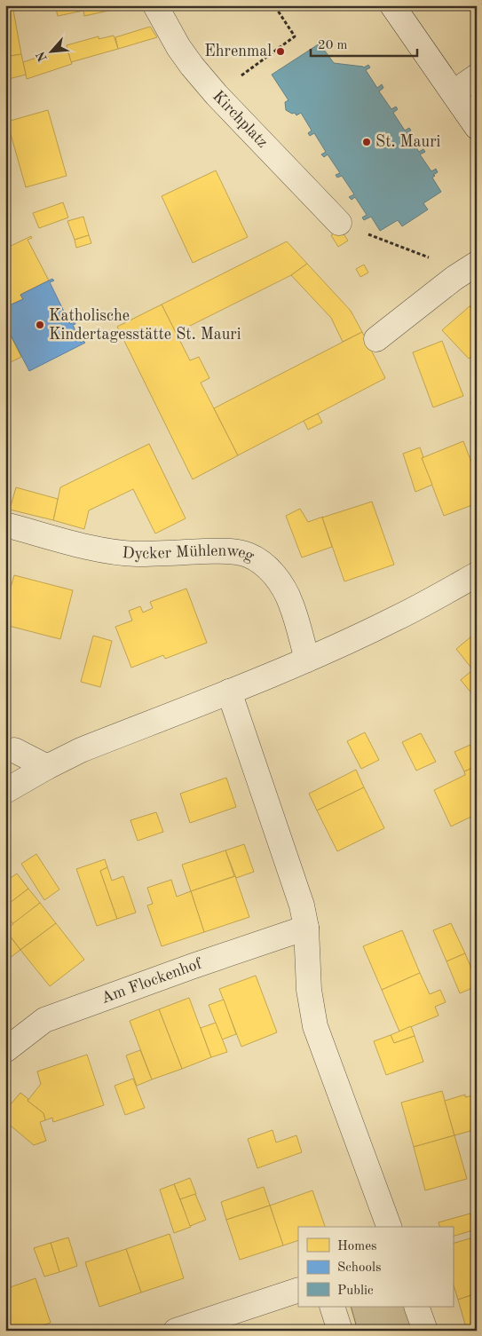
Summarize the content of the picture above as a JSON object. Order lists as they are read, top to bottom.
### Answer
{
  "streets": {
    "street": ["Kirchplatz", "Dycker Mühlenweg", "Am Flockenhof"]
  },
  "places": ["Ehrenmal", "St. Mauri", "Katholische Kindertagesstätte St. Mauri"],
  "legend": ["Homes", "Schools", "Public"],
  "scale_bar": "20 m",
  "north": "bottom left"
}
